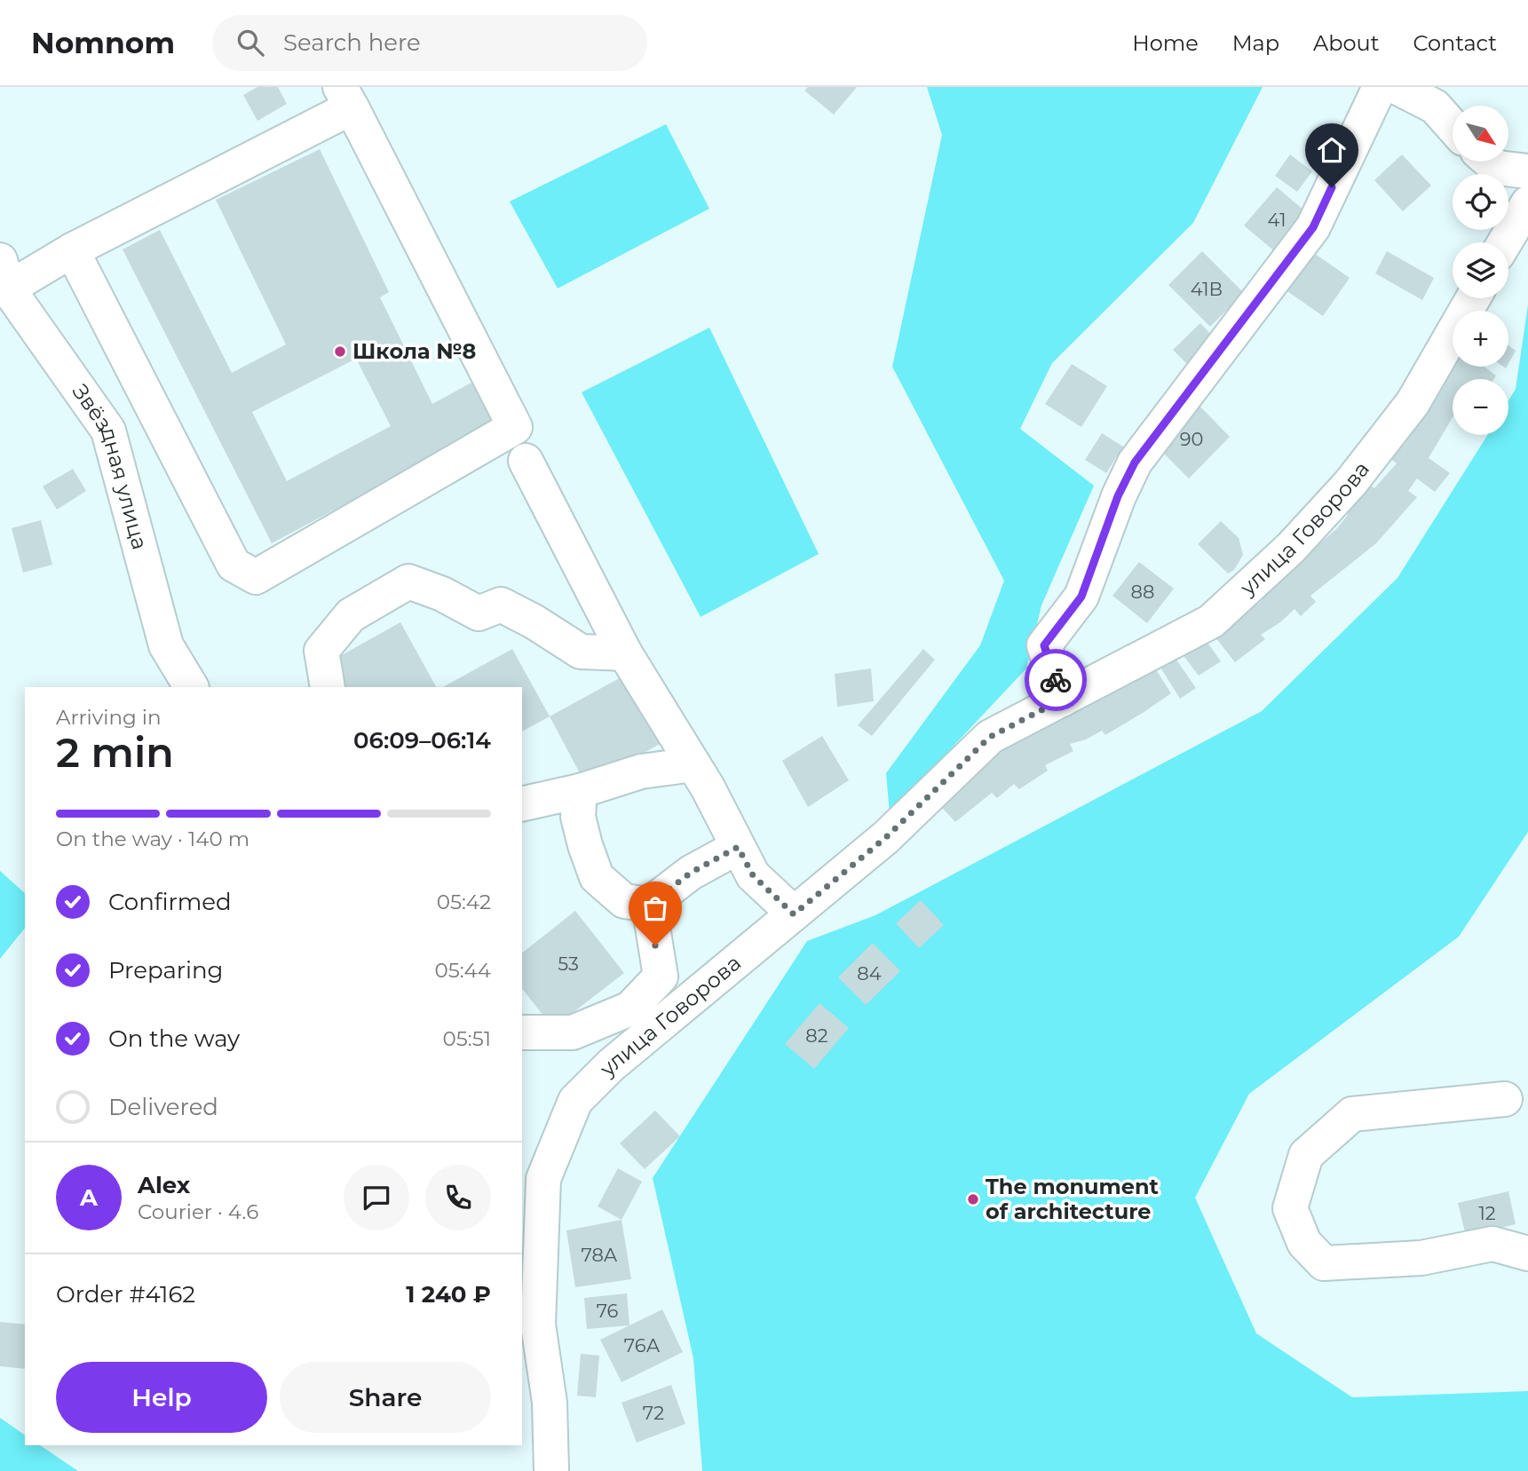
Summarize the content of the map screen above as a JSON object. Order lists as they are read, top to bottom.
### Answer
{
  "streets": {
    "street": ["Звёздная улица", "улица Говорова"]
  },
  "places": ["Школа №8", "The monument of architecture"],
  "house_numbers": [
    "41",
    "41В",
    "90",
    "88",
    "53",
    "84",
    "82",
    "12",
    "78А",
    "76",
    "76А",
    "72"
  ],
  "north": "bottom right",
  "page": {
    "header": "Nomnom",
    "search": "Search here",
    "nav": [
      "Home",
      "Map",
      "About",
      "Contact"
    ],
    "map_buttons": ["+", "−"],
    "heading": ["2 min", "Arriving in", "06:09–06:14"],
    "panel": [
      "Alex",
      "Courier · 4.6",
      "Order #4162",
      "1 240 ₽"
    ],
    "bar": "On the way · 140 m",
    "list": [
      ["Confirmed", "05:42"],
      ["Preparing", "05:44"],
      ["On the way", "05:51"],
      "Delivered"
    ],
    "round": "A",
    "buttons": ["Help", "Share"]
  }
}
